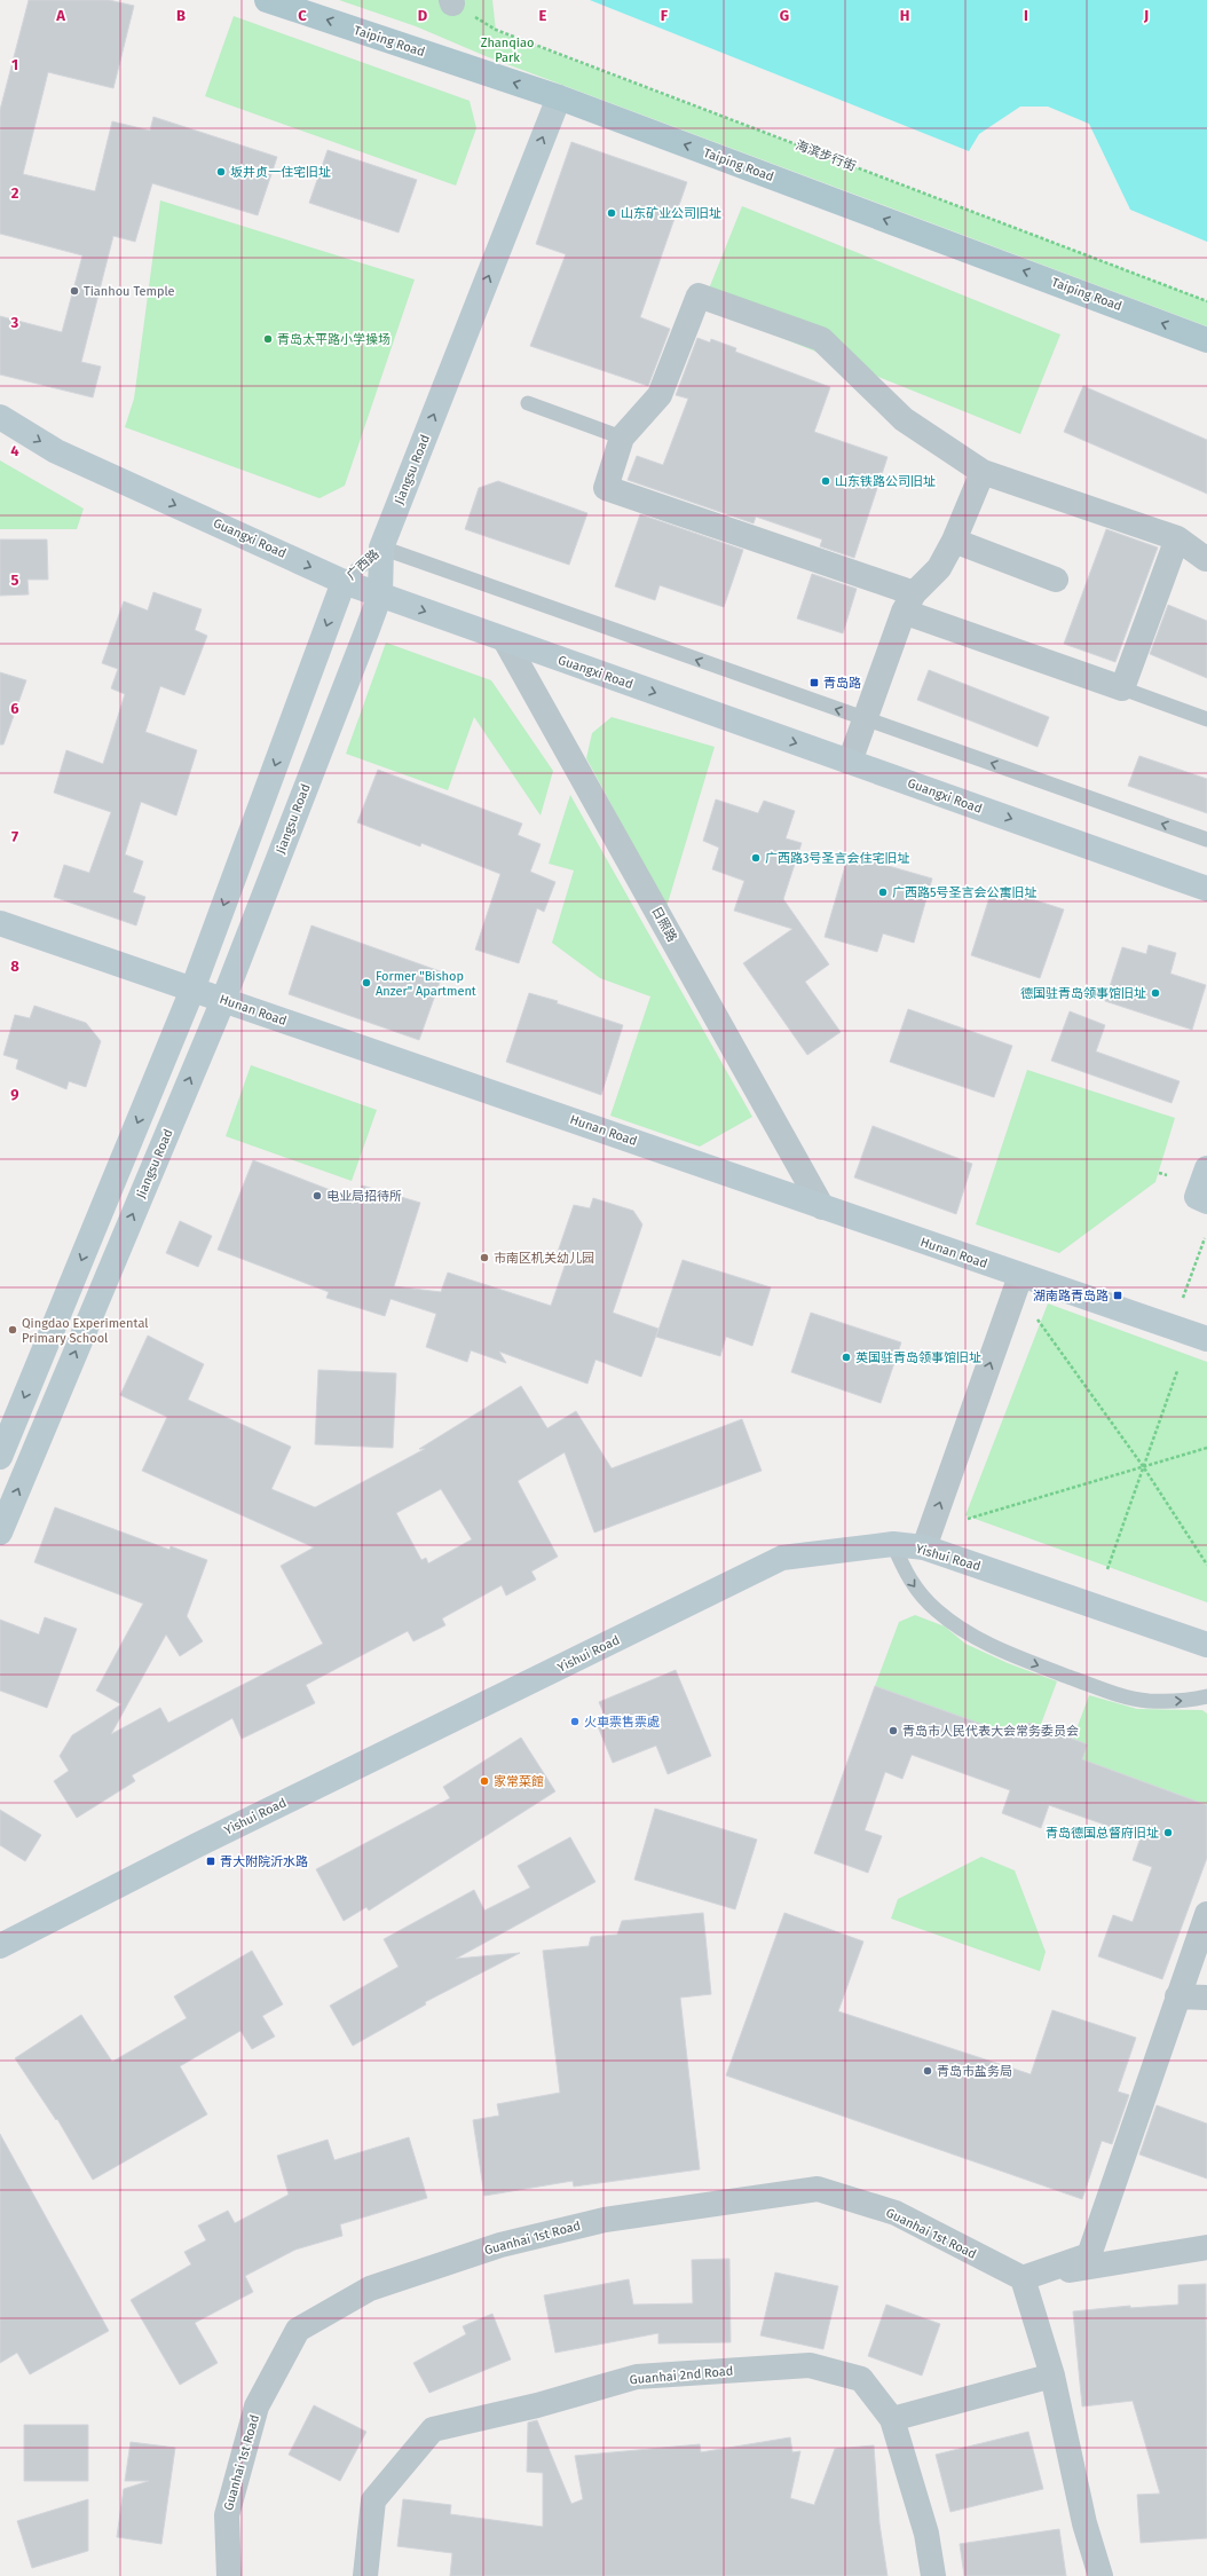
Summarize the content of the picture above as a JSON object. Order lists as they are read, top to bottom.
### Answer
{
  "streets": {
    "main road": [
      "Taiping Road",
      "Jiangsu Road",
      "Guangxi Road",
      "Hunan Road",
      "Yishui Road"
    ],
    "street": ["日照路", "Guanhai 1st Road", "Guanhai 2nd Road"],
    "lane": ["广西路"],
    "path": ["海滨步行街"]
  },
  "crossings": [
    ["Taiping Road", "Jiangsu Road"],
    ["Jiangsu Road", "Guangxi Road"],
    ["Jiangsu Road", "广西路"],
    ["Jiangsu Road", "Hunan Road"],
    ["Guangxi Road", "广西路"],
    ["Guangxi Road", "日照路"],
    ["日照路", "Hunan Road"]
  ],
  "one_way": ["Taiping Road", "Guangxi Road"],
  "parks": ["Zhanqiao Park"],
  "places": {
    "other": [
      "坂井贞一住宅旧址",
      "山东矿业公司旧址",
      "Tianhou Temple",
      "青岛太平路小学操场",
      "山东铁路公司旧址",
      "广西路3号圣言会住宅旧址",
      "广西路5号圣言会公寓旧址",
      "Former \"Bishop Anzer\" Apartment",
      "德国驻青岛领事馆旧址",
      "电业局招待所",
      "市南区机关幼儿园",
      "Qingdao Experimental Primary School",
      "英国驻青岛领事馆旧址",
      "火車票售票處",
      "青岛市人民代表大会常务委员会",
      "家常菜館",
      "青岛德国总督府旧址",
      "青岛市盐务局"
    ],
    "transit": ["青岛路", "湖南路青岛路", "青大附院沂水路"]
  },
  "grid": {
    "columns": [
      "A",
      "B",
      "C",
      "D",
      "E",
      "F",
      "G",
      "H",
      "I",
      "J"
    ],
    "rows": [
      "1",
      "2",
      "3",
      "4",
      "5",
      "6",
      "7",
      "8",
      "9"
    ]
  }
}
